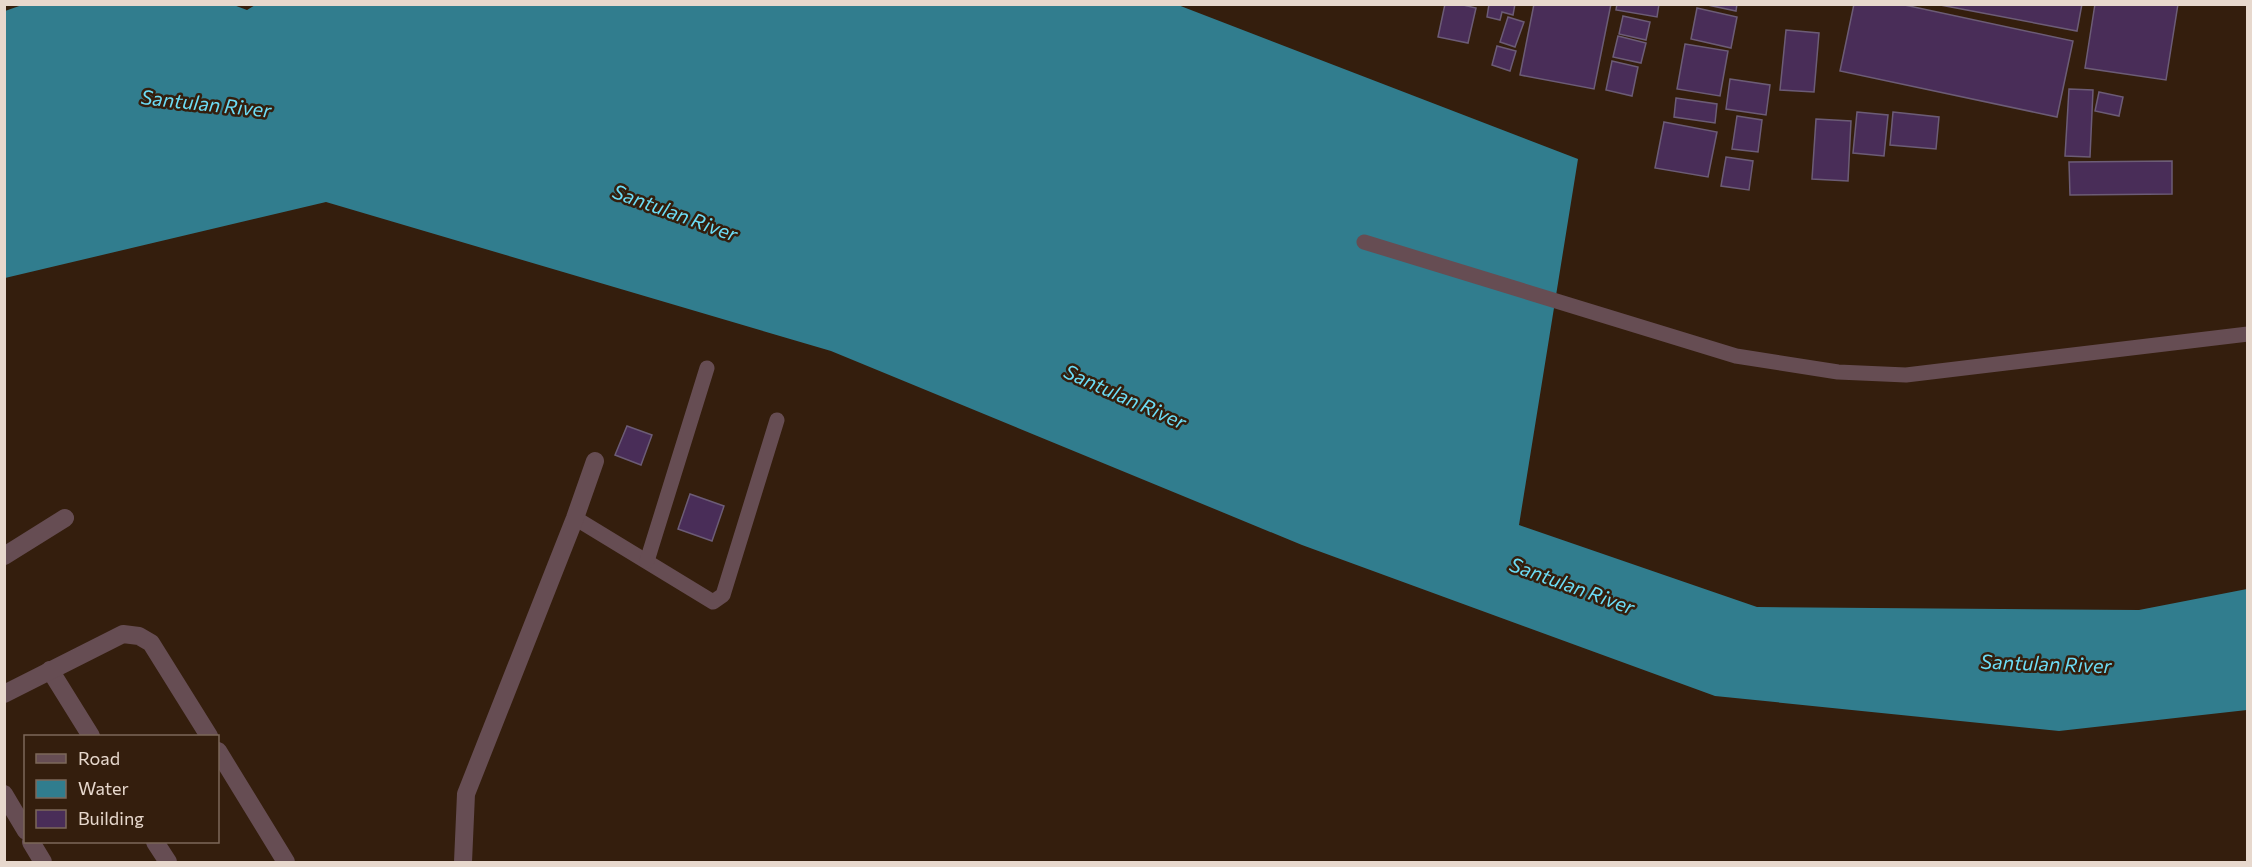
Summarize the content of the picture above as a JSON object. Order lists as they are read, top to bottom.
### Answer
{
  "water": ["Santulan River"],
  "legend": ["Road", "Water", "Building"]
}
